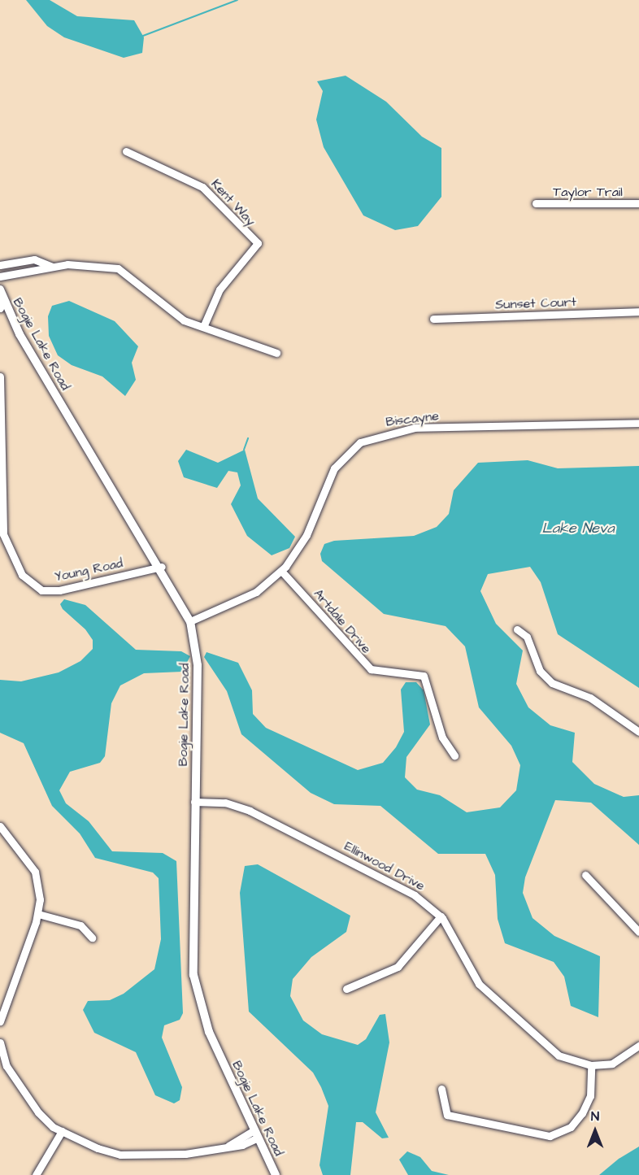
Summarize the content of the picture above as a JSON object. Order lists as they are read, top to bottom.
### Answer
{
  "streets": {
    "main road": ["Bogie Lake Road"],
    "street": [
      "Taylor Trail",
      "Kent Way",
      "Sunset Court",
      "Biscayne",
      "Young Road",
      "Artdale Drive",
      "Ellinwood Drive"
    ]
  },
  "crossings": [
    ["Bogie Lake Road", "Biscayne"],
    ["Bogie Lake Road", "Young Road"],
    ["Bogie Lake Road", "Ellinwood Drive"],
    ["Biscayne", "Artdale Drive"]
  ],
  "water": ["Lake Neva"],
  "north": "top"
}
